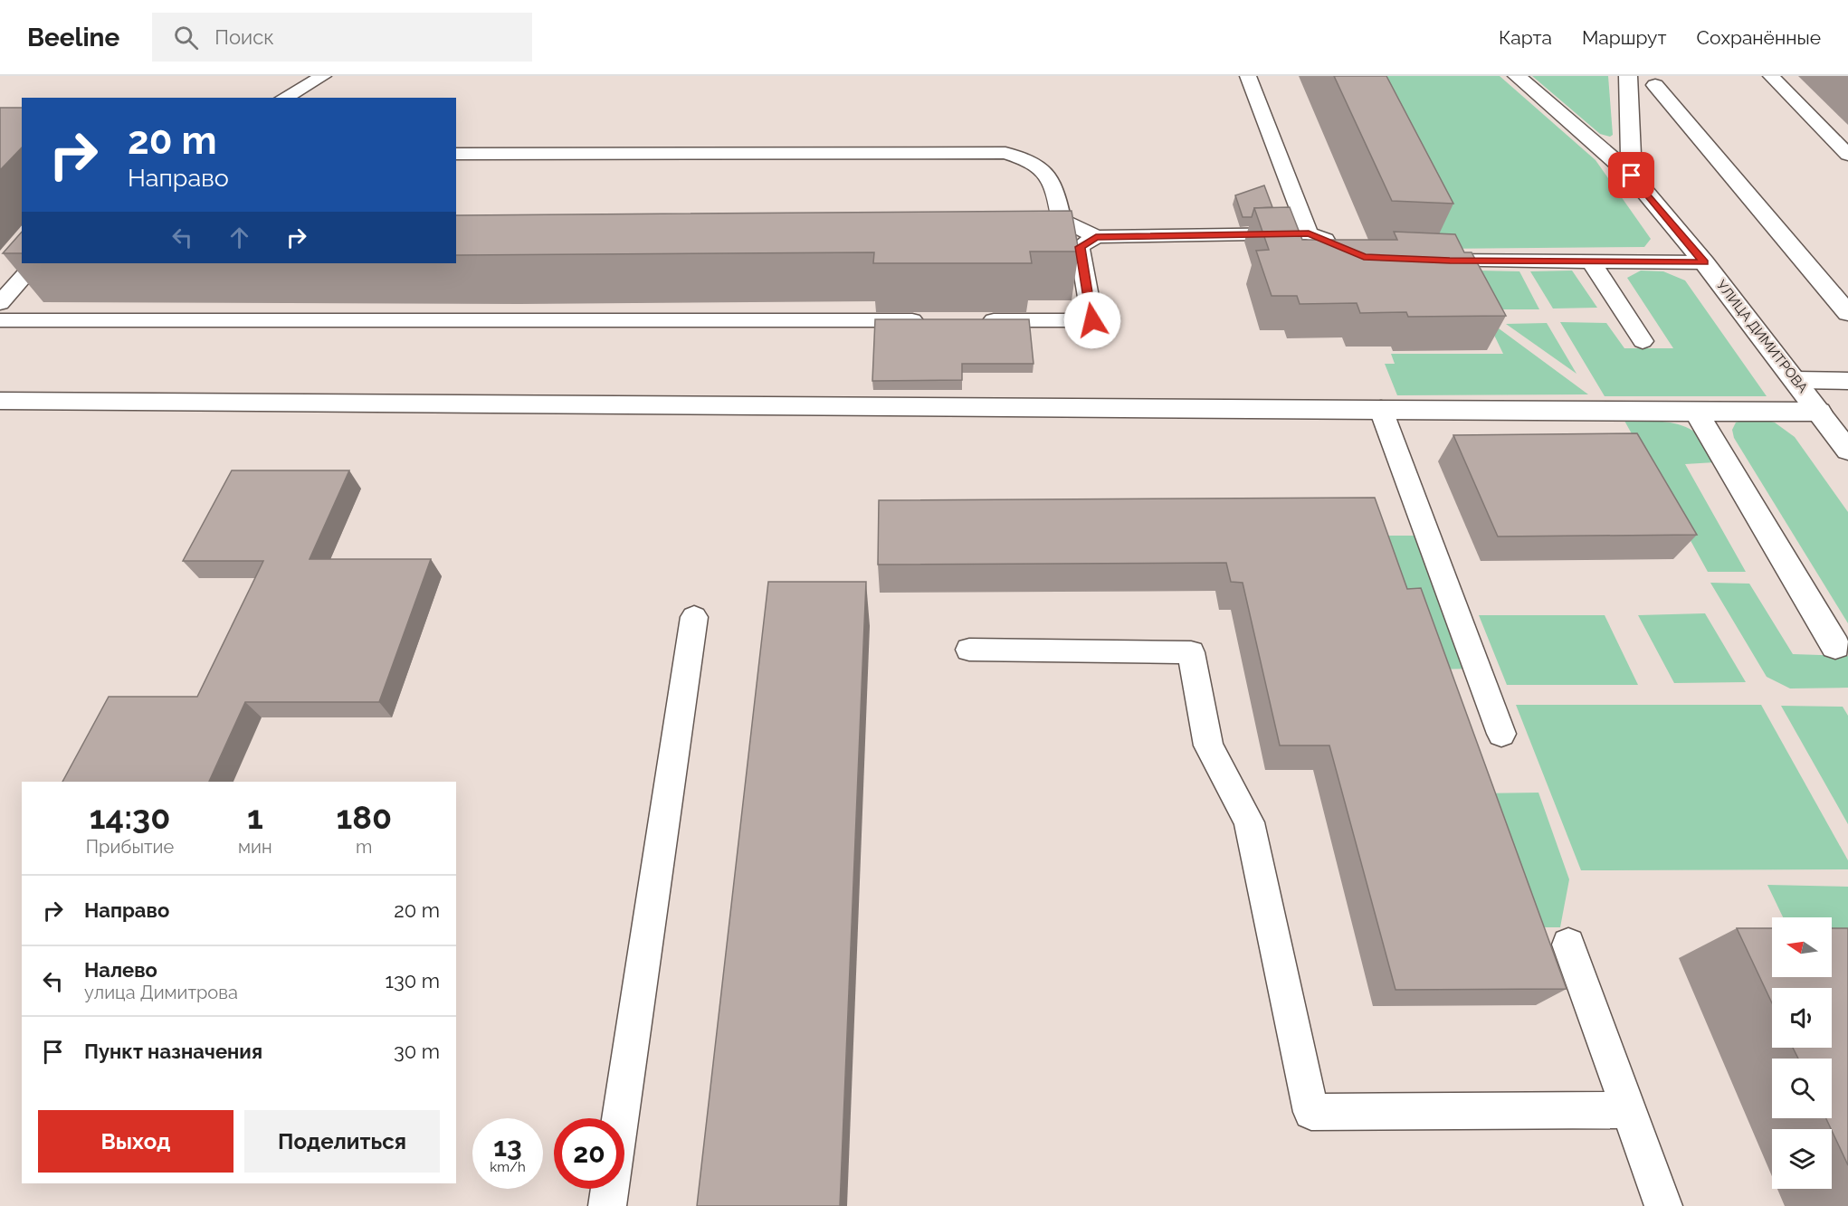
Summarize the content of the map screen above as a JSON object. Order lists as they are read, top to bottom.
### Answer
{
  "streets": {
    "street": ["УЛИЦА ДИМИТРОВА"]
  },
  "north": "left",
  "page": {
    "header": "Beeline",
    "search": "Поиск",
    "nav": ["Карта", "Маршрут", "Сохранённые"],
    "turn": ["20 m", "Направо"],
    "eta": [
      "14:30",
      "Прибытие",
      "1",
      "мин",
      "180",
      "m"
    ],
    "list": [
      {
        "name": "Направо",
        "value": "20 m"
      },
      {
        "name": "Налево",
        "note": "улица Димитрова",
        "value": "130 m"
      },
      {
        "name": "Пункт назначения",
        "value": "30 m"
      }
    ],
    "buttons": ["Выход", "Поделиться"],
    "speed": "13 km/h",
    "limit": "20"
  }
}
